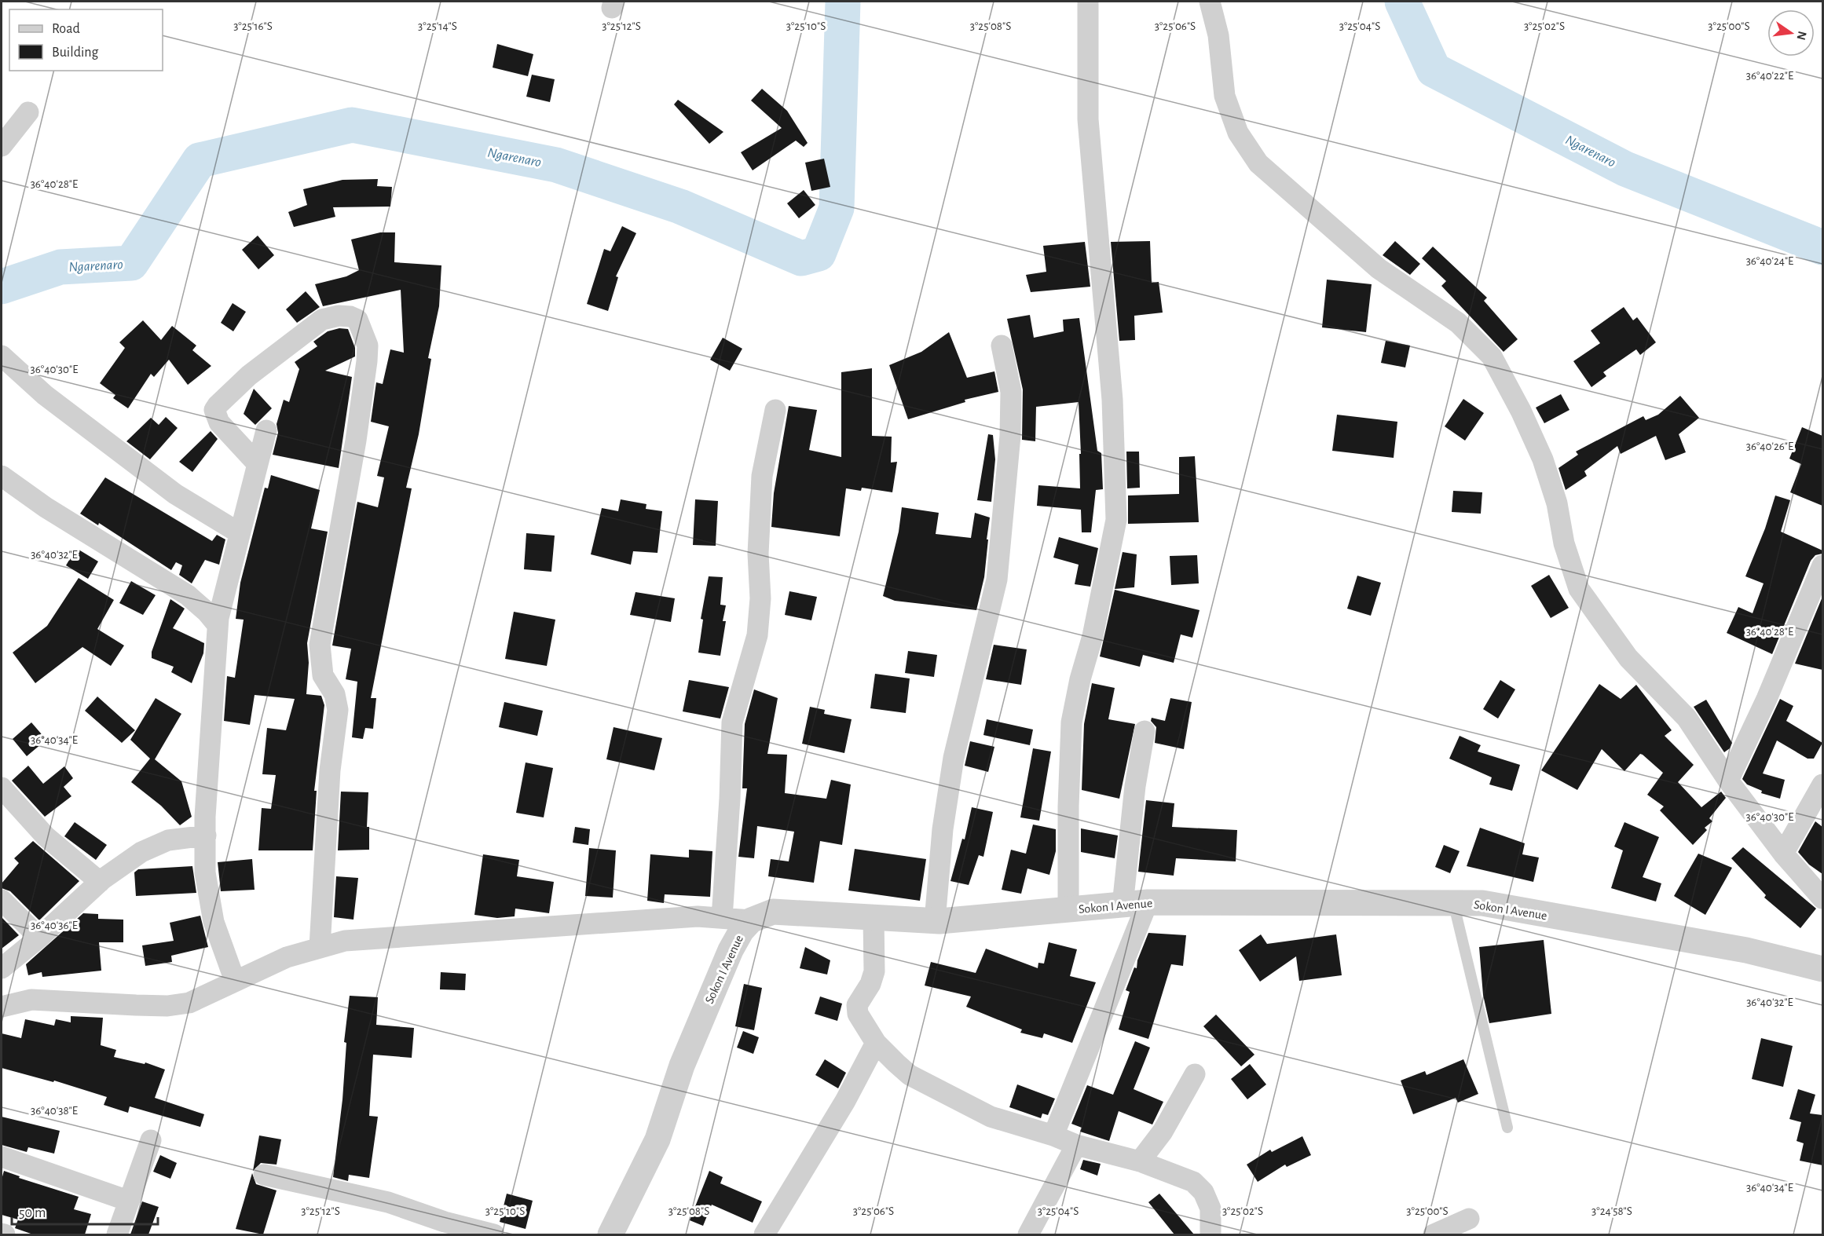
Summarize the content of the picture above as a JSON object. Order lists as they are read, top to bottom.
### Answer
{
  "streets": {
    "street": ["Sokon I Avenue"]
  },
  "water": ["Ngarenaro"],
  "legend": ["Road", "Building"],
  "scale_bar": "50 m",
  "north": "right",
  "coordinates": [
    "3°25'14\"S",
    "3°25'12\"S",
    "3°25'10\"S",
    "3°25'16\"S",
    "3°25'08\"S",
    "3°25'06\"S",
    "3°25'04\"S",
    "3°25'02\"S",
    "3°25'00\"S",
    "36°40'22\"E",
    "36°40'28\"E",
    "36°40'24\"E",
    "36°40'30\"E",
    "36°40'26\"E",
    "36°40'32\"E",
    "36°40'34\"E",
    "36°40'36\"E",
    "36°40'38\"E",
    "3°24'58\"S"
  ]
}
